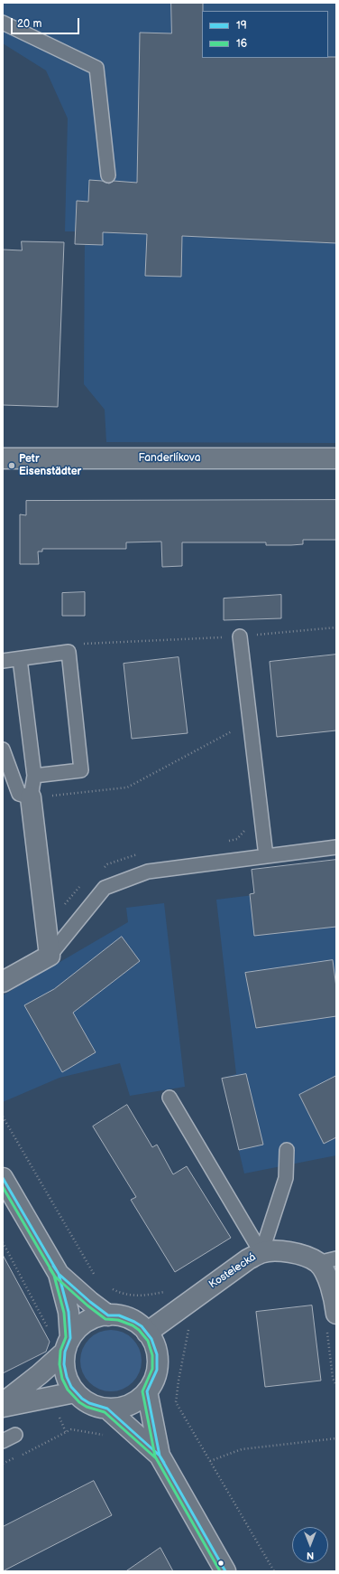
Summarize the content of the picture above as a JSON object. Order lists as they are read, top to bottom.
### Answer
{
  "streets": {
    "street": ["Fanderlíkova", "Kostelecká"]
  },
  "places": ["Petr Eisenstädter"],
  "lines": ["transit line 19", "transit line 16"],
  "legend": ["19", "16"],
  "scale_bar": "20 m",
  "north": "bottom"
}
